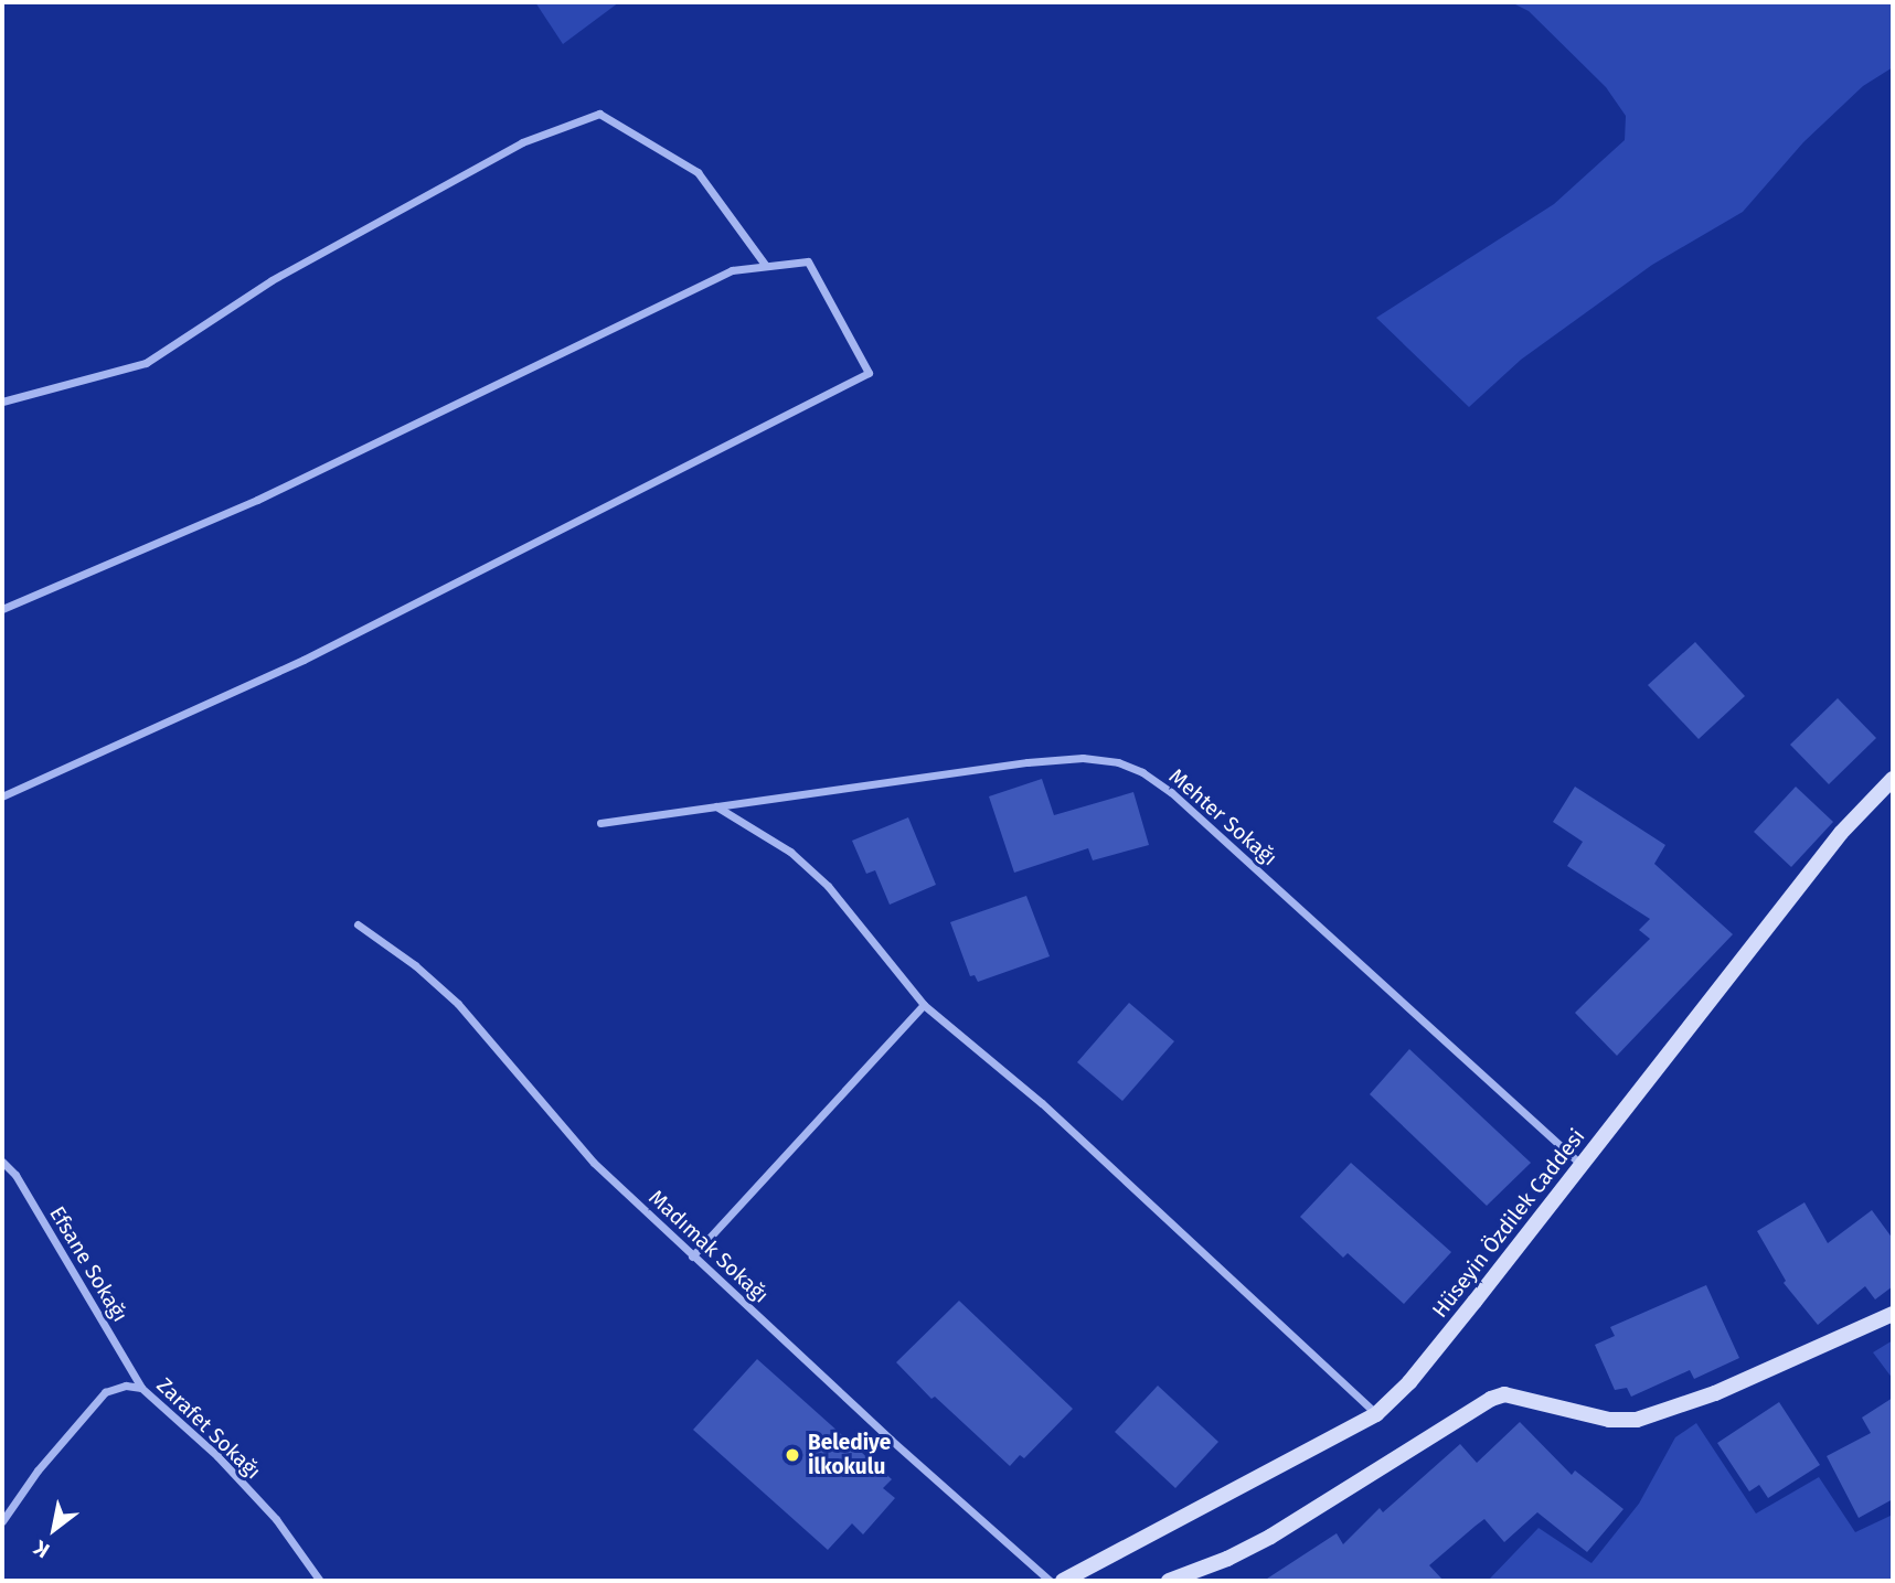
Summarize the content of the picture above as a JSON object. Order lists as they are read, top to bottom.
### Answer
{
  "streets": {
    "street": [
      "Mehter Sokağı",
      "Hüseyin Özdilek Caddesi",
      "Madımak Sokağı",
      "Efsane Sokağı",
      "Zarafet Sokağı"
    ]
  },
  "crossings": [
    ["Mehter Sokağı", "Hüseyin Özdilek Caddesi"],
    ["Efsane Sokağı", "Zarafet Sokağı"]
  ],
  "places": ["Belediye İlkokulu"],
  "north": "bottom left"
}
